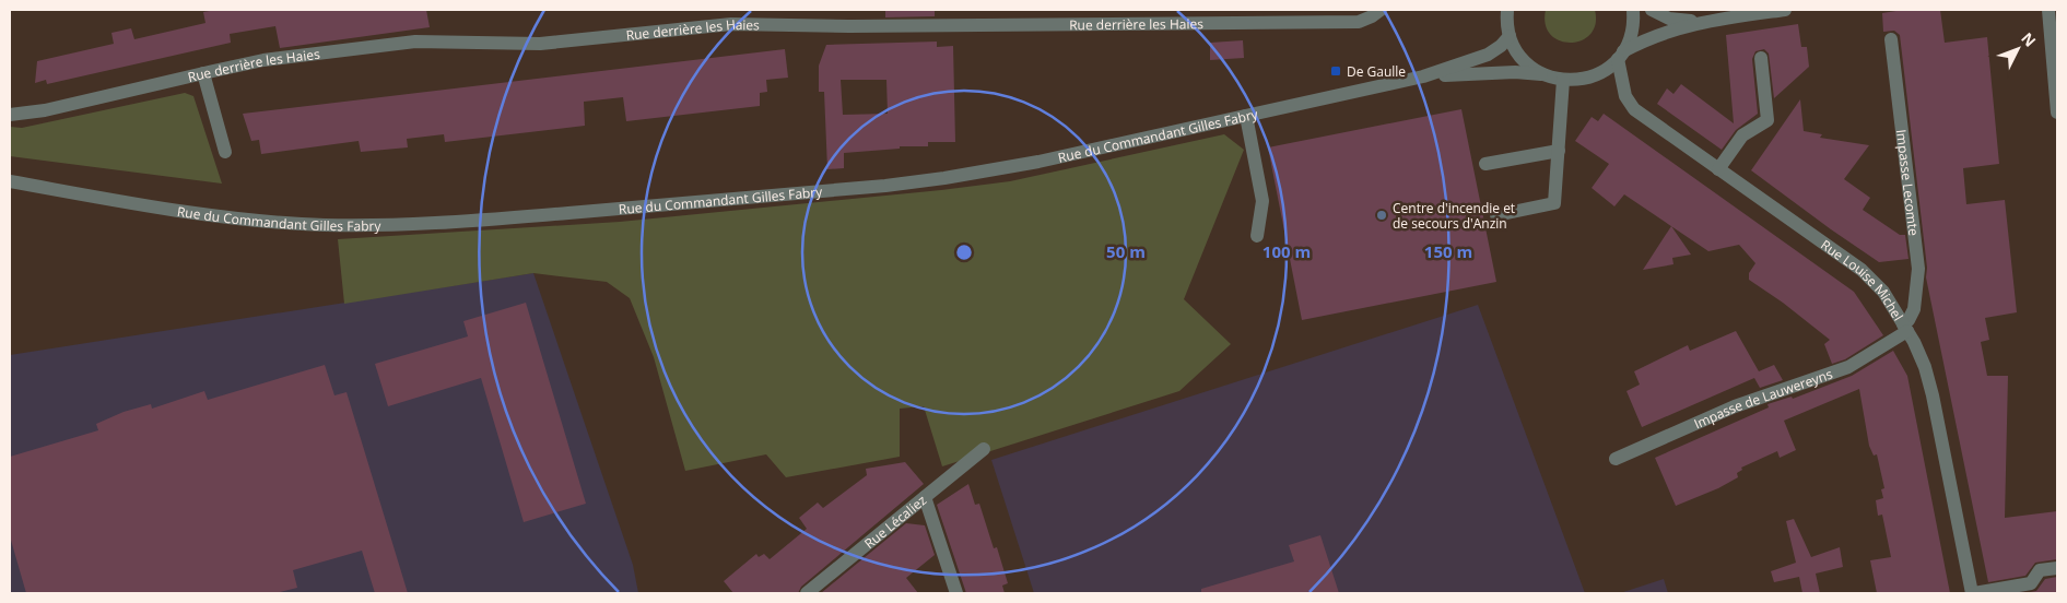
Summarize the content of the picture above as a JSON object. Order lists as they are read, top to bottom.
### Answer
{
  "streets": {
    "street": [
      "Rue derrière les Haies",
      "Rue du Commandant Gilles Fabry",
      "Impasse Lecomte",
      "Rue Louise Michel",
      "Impasse de Lauwereyns",
      "Rue Lécaliez"
    ]
  },
  "crossings": [
    ["Impasse Lecomte", "Rue Louise Michel"],
    ["Impasse Lecomte", "Impasse de Lauwereyns"],
    ["Rue Louise Michel", "Impasse de Lauwereyns"]
  ],
  "places": {
    "transit": ["De Gaulle"],
    "other": ["Centre d'incendie et de secours d'Anzin"]
  },
  "north": "top right",
  "rings": ["50 m", "100 m", "150 m"]
}
